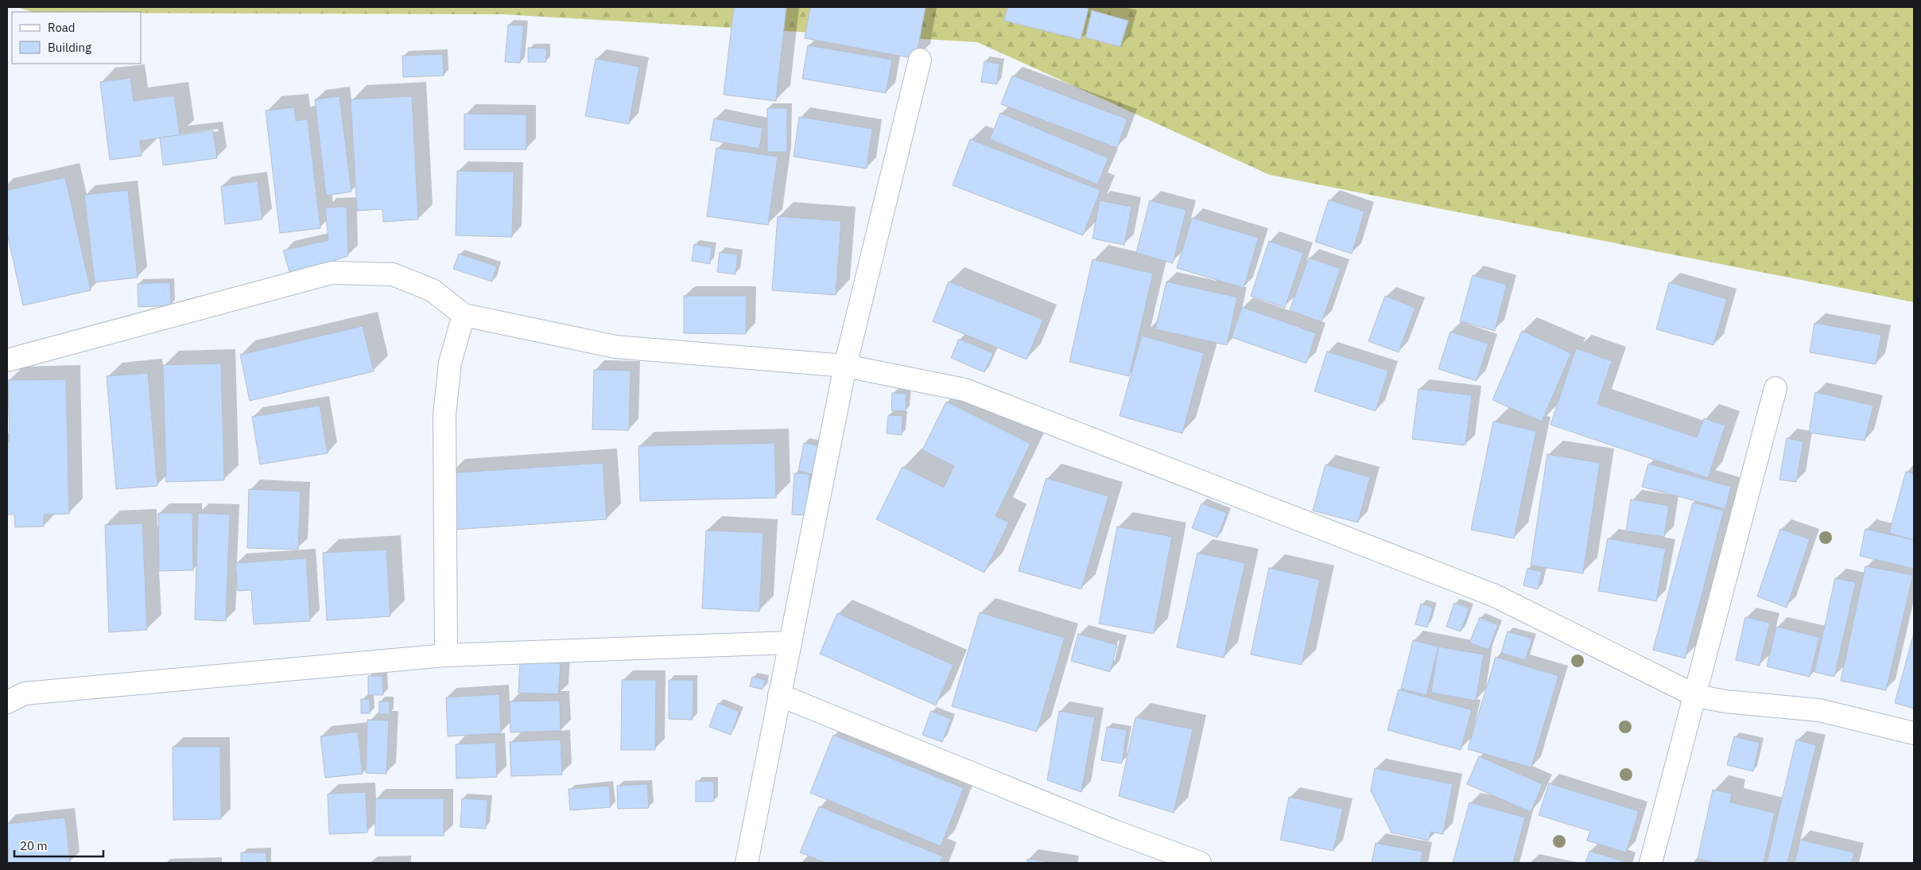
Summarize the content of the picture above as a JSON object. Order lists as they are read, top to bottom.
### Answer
{
  "legend": ["Road", "Building"],
  "scale_bar": "20 m"
}
